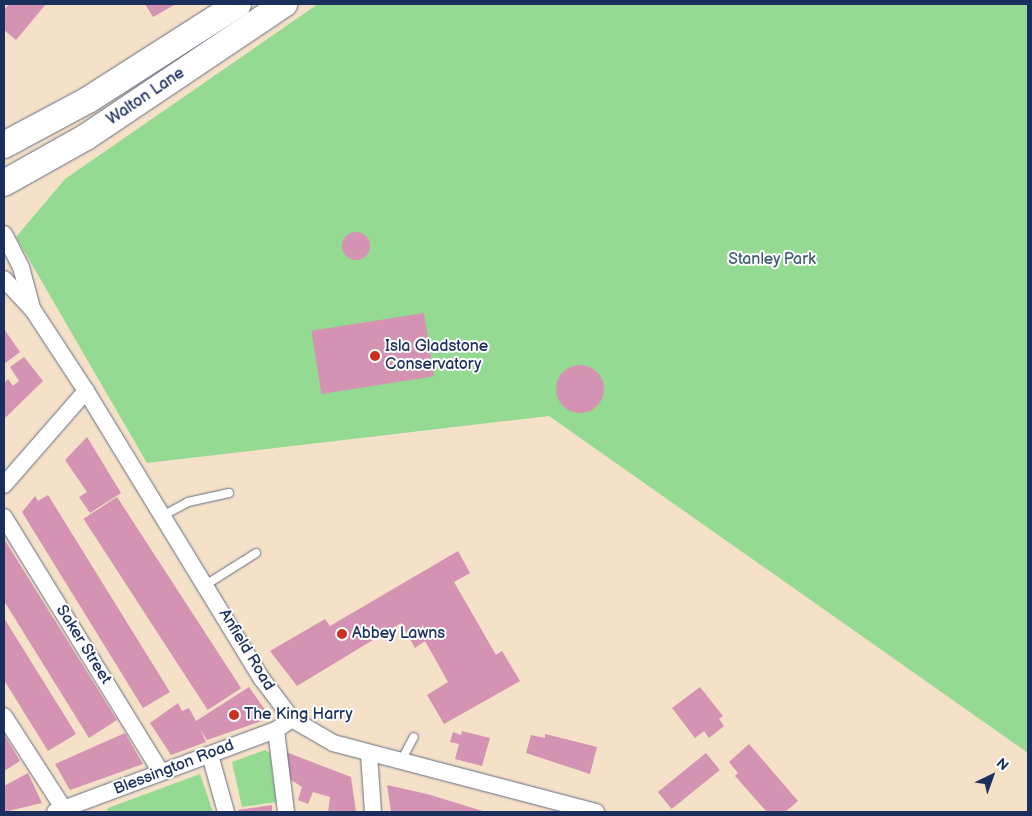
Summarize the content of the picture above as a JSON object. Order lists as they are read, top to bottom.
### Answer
{
  "streets": {
    "highway": ["Walton Lane"],
    "street": ["Saker Street", "Anfield Road", "Blessington Road"]
  },
  "crossings": [
    ["Saker Street", "Blessington Road"],
    ["Anfield Road", "Blessington Road"]
  ],
  "parks": ["Stanley Park"],
  "places": ["Isla Gladstone Conservatory", "Abbey Lawns", "The King Harry"],
  "north": "top right"
}
